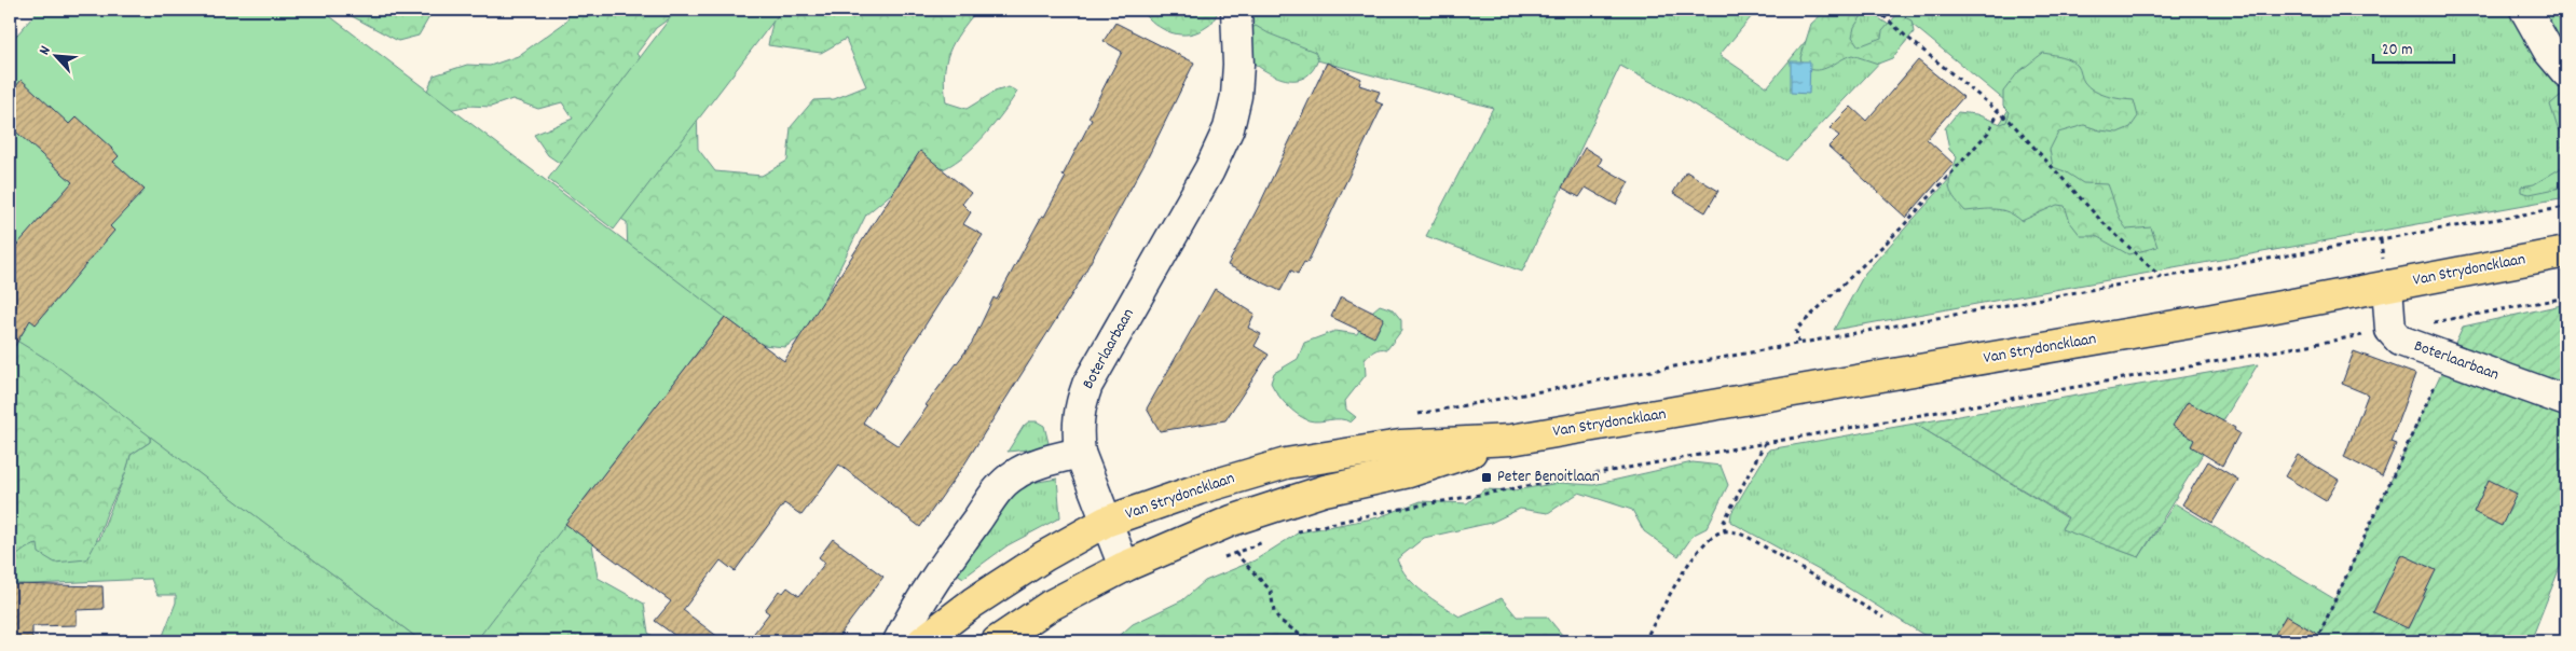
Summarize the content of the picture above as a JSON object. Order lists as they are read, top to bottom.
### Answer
{
  "streets": {
    "main road": ["Van Strydoncklaan"],
    "street": ["Boterlaarbaan"]
  },
  "crossings": [
    ["Van Strydoncklaan", "Boterlaarbaan"]
  ],
  "places": {
    "transit": ["Peter Benoitlaan"]
  },
  "scale_bar": "20 m",
  "north": "top left"
}
